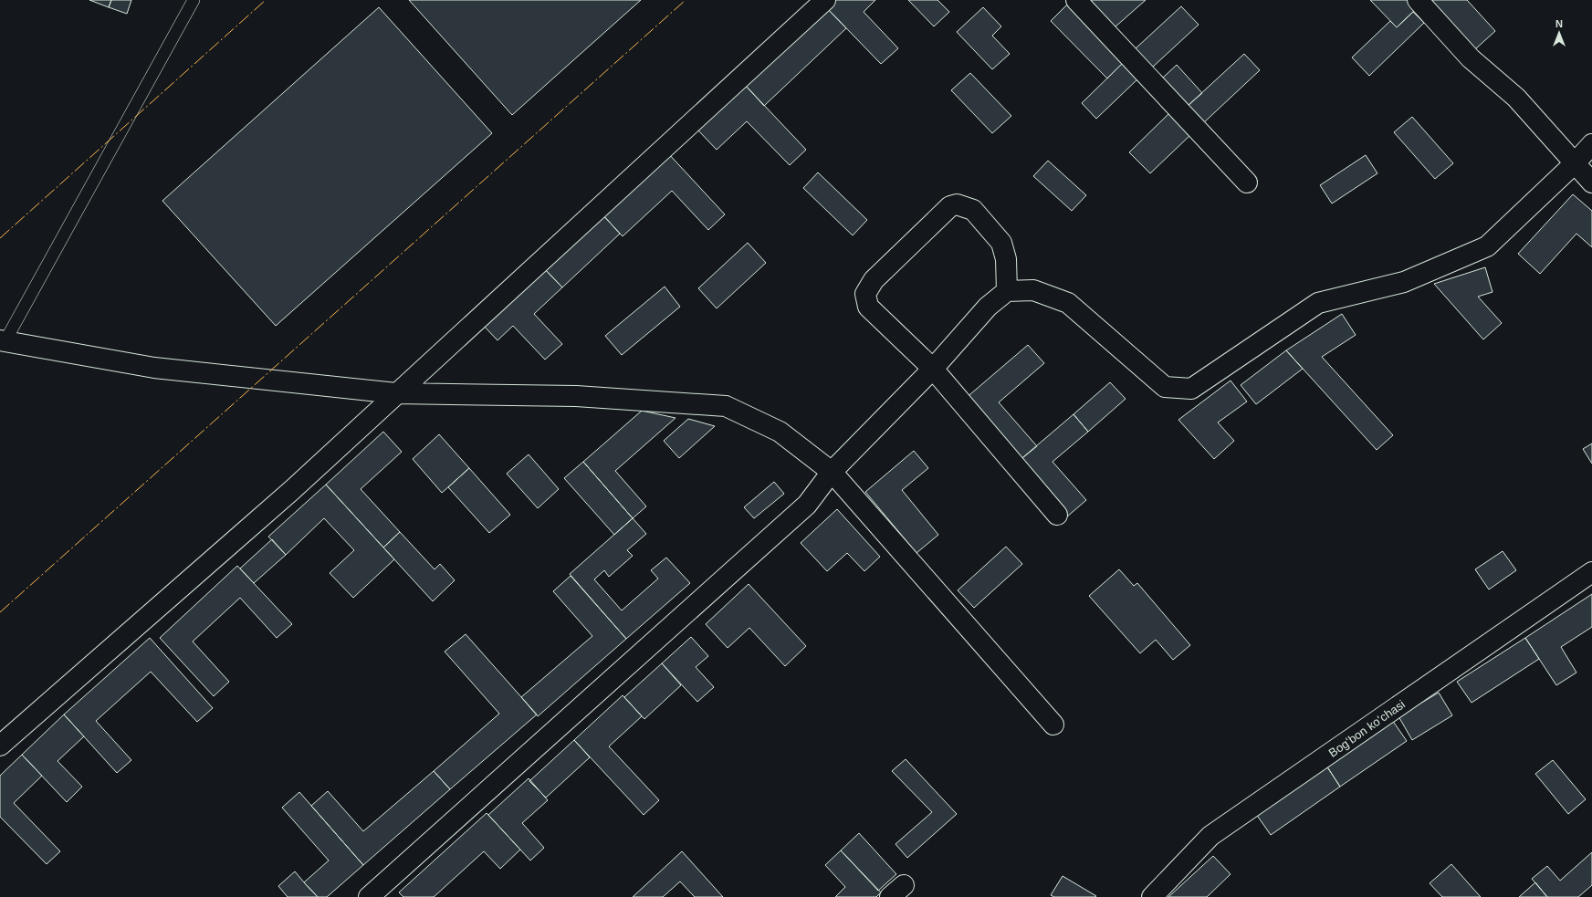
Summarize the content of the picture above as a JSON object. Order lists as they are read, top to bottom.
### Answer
{
  "streets": {
    "street": ["Bogʻbon koʻchasi"]
  },
  "north": "top"
}
